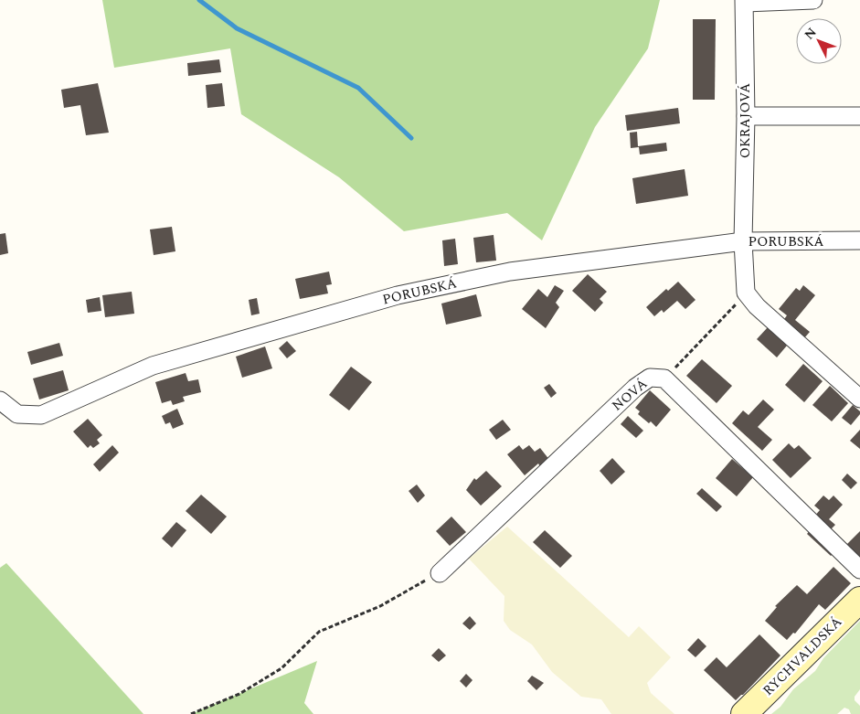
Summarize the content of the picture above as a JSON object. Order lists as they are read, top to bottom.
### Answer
{
  "streets": {
    "street": [
      "OKRAJOVÁ",
      "PORUBSKÁ",
      "NOVÁ",
      "RYCHVALDSKÁ"
    ]
  },
  "crossings": [
    ["OKRAJOVÁ", "PORUBSKÁ"]
  ],
  "north": "top left"
}
